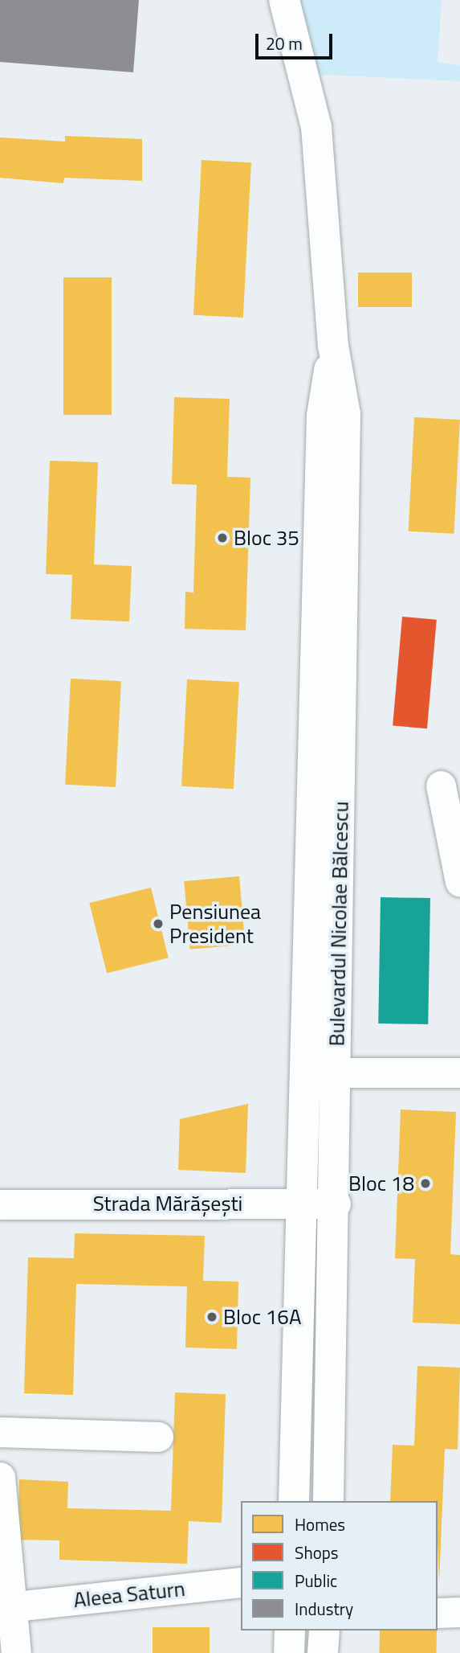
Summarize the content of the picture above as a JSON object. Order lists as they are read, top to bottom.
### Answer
{
  "streets": {
    "main road": ["Bulevardul Nicolae Bălcescu"],
    "street": ["Strada Mărășești", "Aleea Saturn"]
  },
  "crossings": [
    ["Bulevardul Nicolae Bălcescu", "Strada Mărășești"]
  ],
  "places": [
    "Bloc 35",
    "Pensiunea President",
    "Bloc 18",
    "Bloc 16A"
  ],
  "legend": [
    "Homes",
    "Shops",
    "Public",
    "Industry"
  ],
  "scale_bar": "20 m"
}
